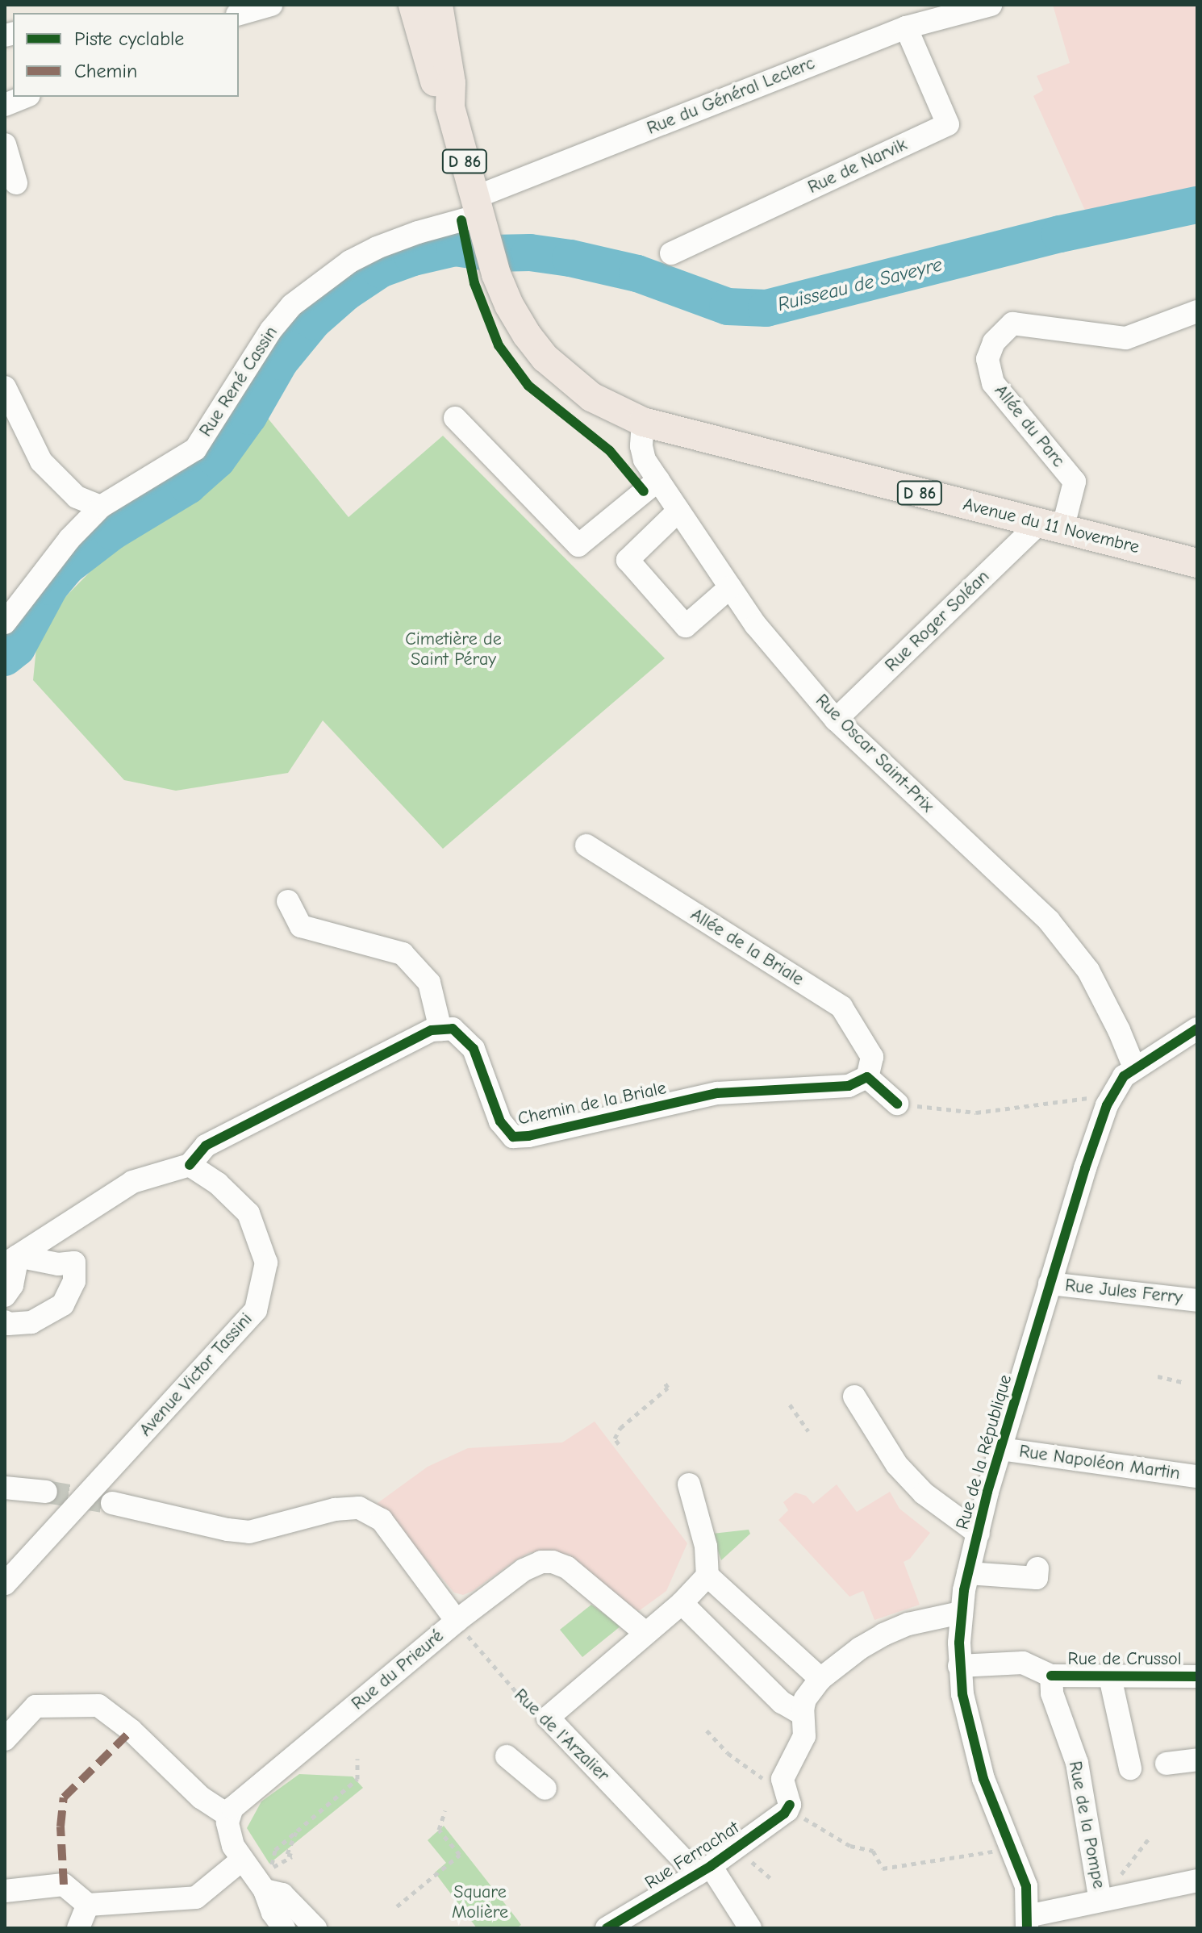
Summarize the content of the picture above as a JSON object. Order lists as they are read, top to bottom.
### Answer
{
  "streets": {
    "main road": ["D 86", "Avenue du 11 Novembre"],
    "street": [
      "Rue du Général Leclerc",
      "Rue de Narvik",
      "Rue René Cassin",
      "Allée du Parc",
      "Rue Roger Soléan",
      "Rue Oscar Saint-Prix",
      "Allée de la Briale",
      "Chemin de la Briale",
      "Rue Jules Ferry",
      "Avenue Victor Tassini",
      "Rue de la République",
      "Rue Napoléon Martin",
      "Rue de Crussol",
      "Rue du Prieuré",
      "Rue de l'Arzalier",
      "Rue de la Pompe",
      "Rue Ferrachat"
    ]
  },
  "crossings": [
    ["Rue du Général Leclerc", "D 86"],
    ["Rue du Général Leclerc", "Rue de Narvik"],
    ["Rue du Général Leclerc", "Rue René Cassin"],
    ["D 86", "Rue René Cassin"],
    ["D 86", "Avenue du 11 Novembre"],
    ["D 86", "Rue Oscar Saint-Prix"],
    ["Allée du Parc", "Avenue du 11 Novembre"],
    ["Allée du Parc", "Rue Roger Soléan"],
    ["Avenue du 11 Novembre", "Rue Roger Soléan"],
    ["Avenue du 11 Novembre", "Rue Oscar Saint-Prix"],
    ["Rue Roger Soléan", "Rue Oscar Saint-Prix"],
    ["Rue Oscar Saint-Prix", "Rue de la République"],
    ["Allée de la Briale", "Chemin de la Briale"],
    ["Rue Jules Ferry", "Rue de la République"],
    ["Rue de la République", "Rue Napoléon Martin"],
    ["Rue de Crussol", "Rue de la Pompe"],
    ["Rue du Prieuré", "Rue de l'Arzalier"],
    ["Rue de l'Arzalier", "Rue Ferrachat"]
  ],
  "water": ["Ruisseau de Saveyre"],
  "parks": ["Cimetière de Saint Péray", "Square Molière"],
  "legend": ["Piste cyclable", "Chemin"]
}
